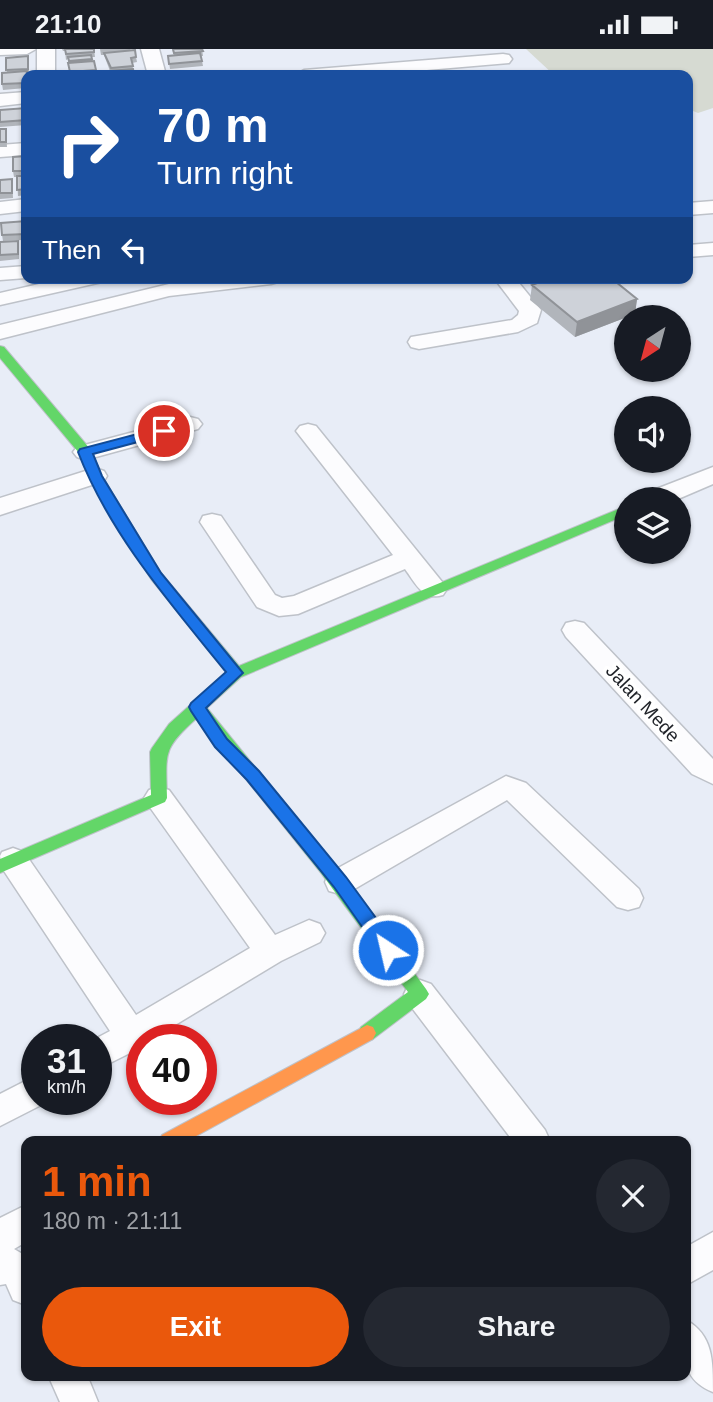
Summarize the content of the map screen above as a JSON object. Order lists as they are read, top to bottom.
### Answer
{
  "streets": {
    "street": ["Jalan Mede"]
  },
  "north": "bottom left",
  "page": {
    "status": "21:10",
    "turn": ["70 m", "Turn right"],
    "then": "Then",
    "speed": "31 km/h",
    "limit": "40",
    "heading": ["1 min", "180 m · 21:11"],
    "buttons": ["Exit", "Share"]
  }
}
